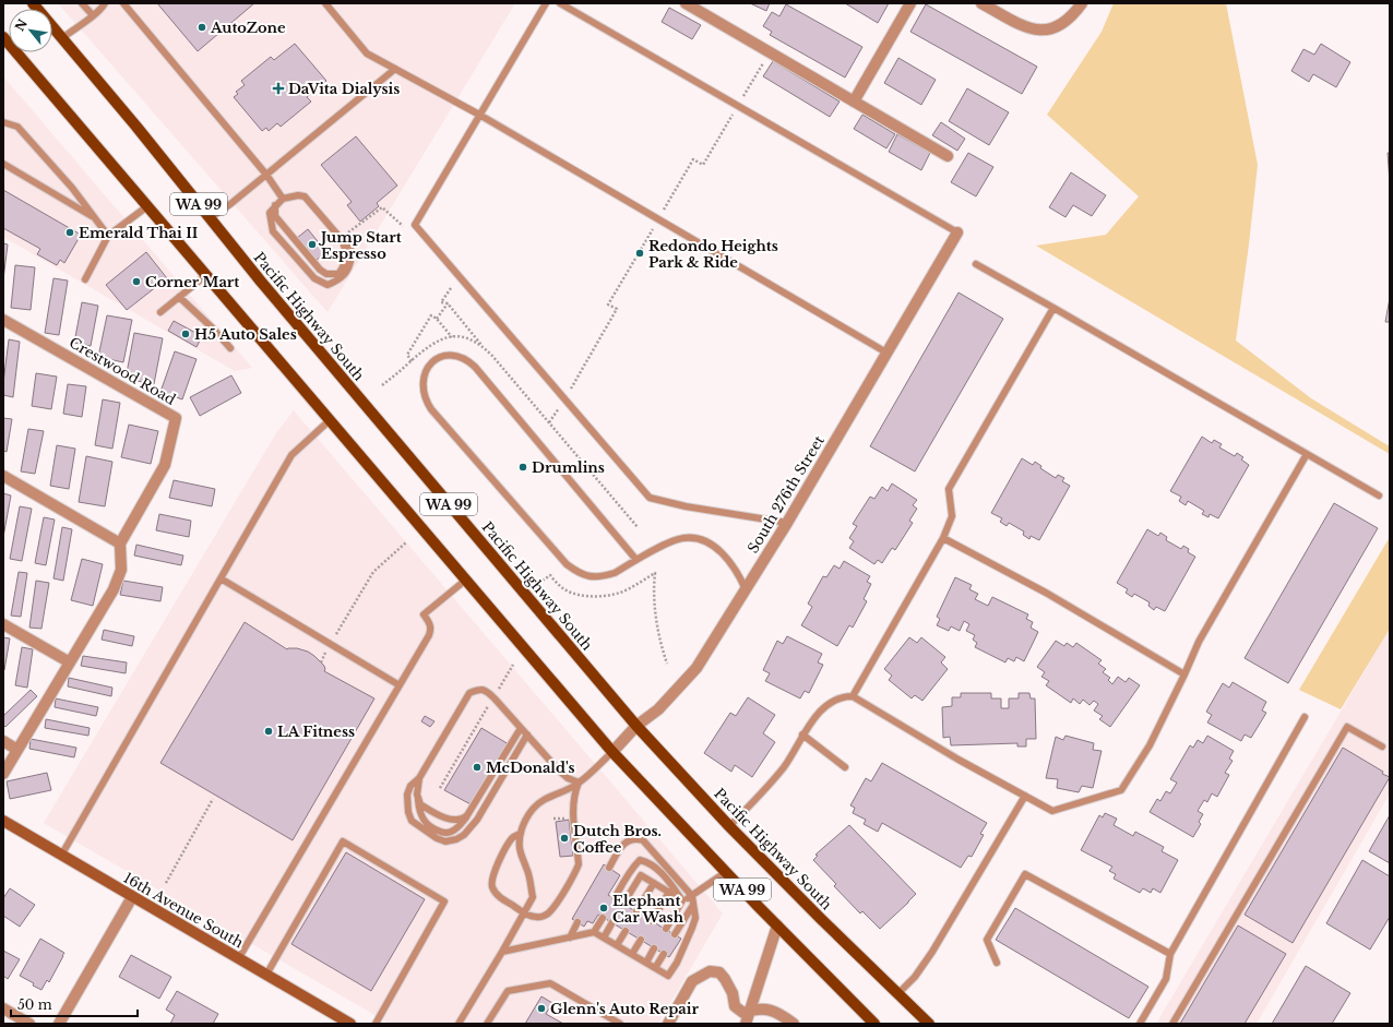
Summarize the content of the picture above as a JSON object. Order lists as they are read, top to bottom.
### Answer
{
  "streets": {
    "main road": ["WA 99", "Pacific Highway South", "16th Avenue South"],
    "street": ["Crestwood Road", "South 276th Street"]
  },
  "crossings": [
    ["WA 99", "South 276th Street"],
    ["Pacific Highway South", "South 276th Street"]
  ],
  "places": {
    "other": [
      "AutoZone",
      "Emerald Thai II",
      "Jump Start Espresso",
      "Redondo Heights Park & Ride",
      "Corner Mart",
      "H5 Auto Sales",
      "Drumlins",
      "LA Fitness",
      "McDonald's",
      "Dutch Bros. Coffee",
      "Elephant Car Wash",
      "Glenn's Auto Repair"
    ],
    "health": ["DaVita Dialysis"]
  },
  "scale_bar": "50 m",
  "north": "top left"
}
